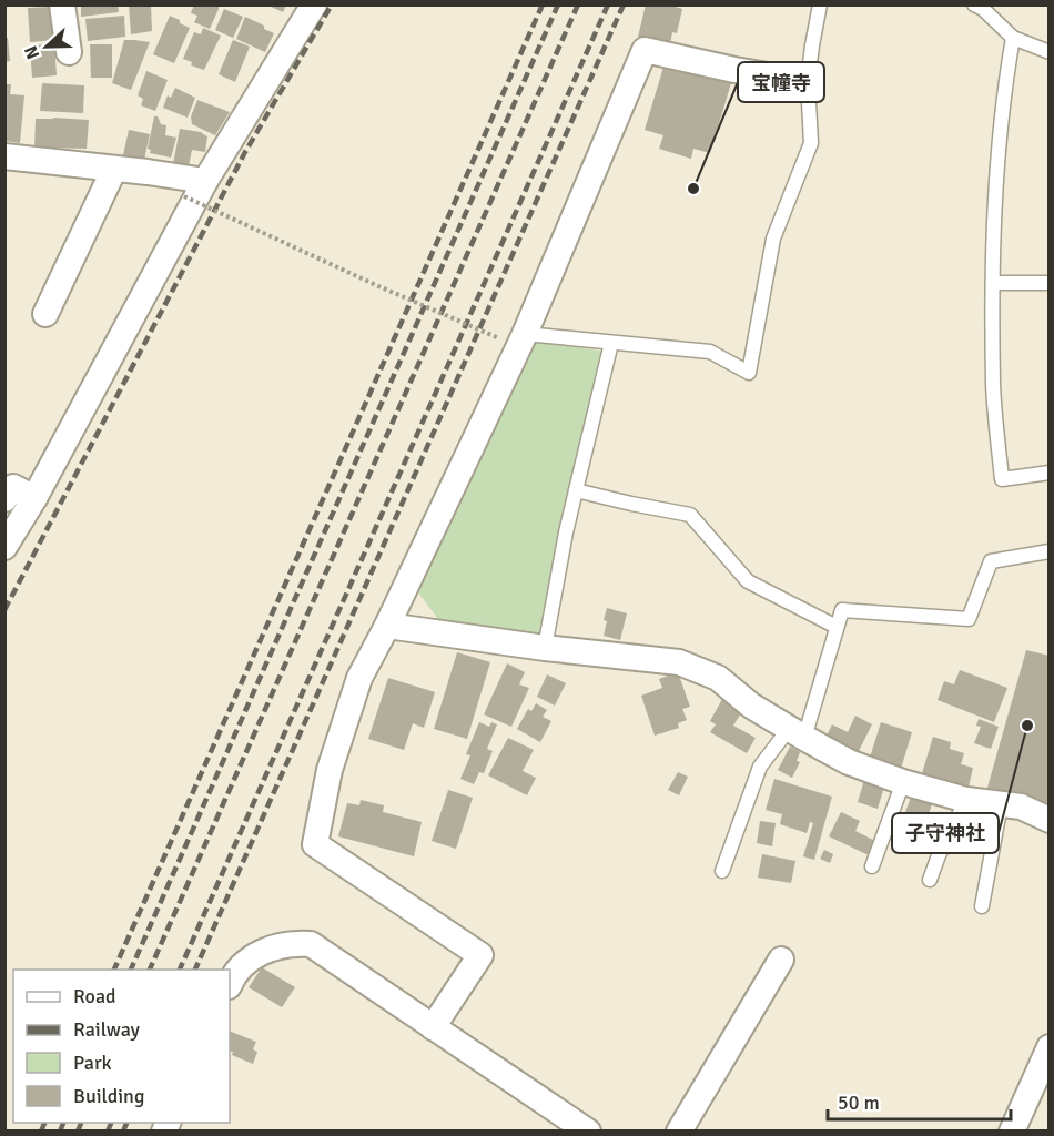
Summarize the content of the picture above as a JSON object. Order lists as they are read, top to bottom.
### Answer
{
  "places": ["宝幢寺", "子守神社"],
  "legend": [
    "Road",
    "Railway",
    "Park",
    "Building"
  ],
  "scale_bar": "50 m",
  "north": "left"
}
